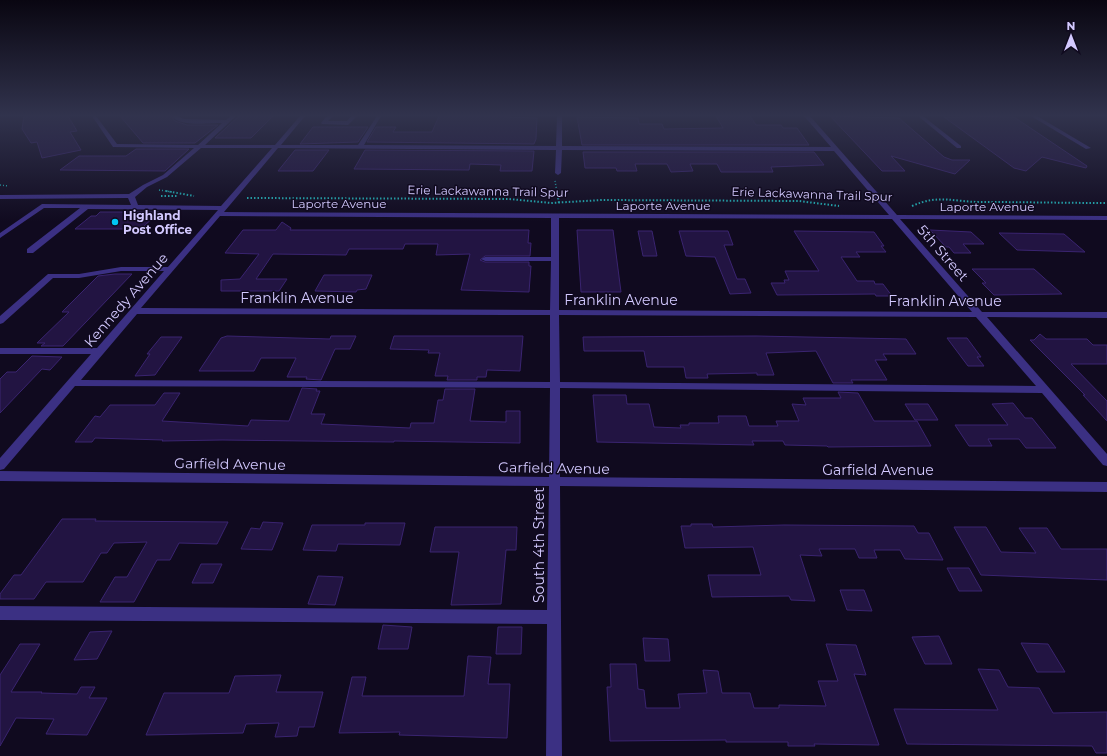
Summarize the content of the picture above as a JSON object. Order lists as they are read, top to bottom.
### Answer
{
  "streets": {
    "street": [
      "Laporte Avenue",
      "5th Street",
      "Franklin Avenue",
      "Kennedy Avenue",
      "Garfield Avenue",
      "South 4th Street"
    ],
    "path": ["Erie Lackawanna Trail Spur"]
  },
  "crossings": [
    ["Laporte Avenue", "5th Street"],
    ["Laporte Avenue", "Kennedy Avenue"],
    ["Laporte Avenue", "South 4th Street"],
    ["5th Street", "Franklin Avenue"],
    ["Franklin Avenue", "Kennedy Avenue"],
    ["Franklin Avenue", "South 4th Street"],
    ["Garfield Avenue", "South 4th Street"]
  ],
  "places": ["Highland Post Office"],
  "north": "top"
}
